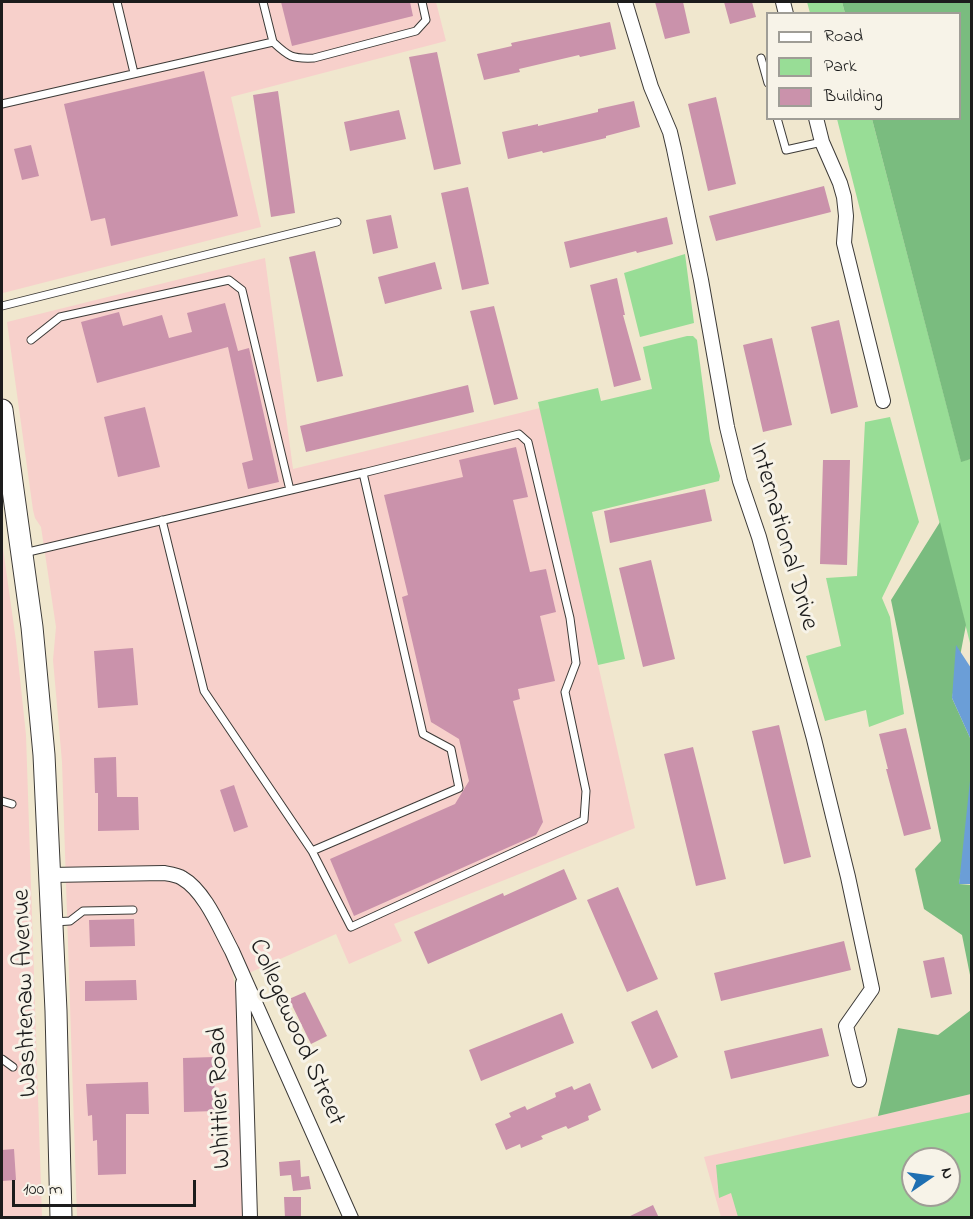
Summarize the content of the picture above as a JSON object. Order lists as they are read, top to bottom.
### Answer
{
  "streets": {
    "main road": ["Washtenaw Avenue"],
    "street": ["International Drive", "Collegewood Street", "Whittier Road"]
  },
  "crossings": [
    ["Washtenaw Avenue", "Collegewood Street"],
    ["Collegewood Street", "Whittier Road"]
  ],
  "legend": ["Road", "Park", "Building"],
  "scale_bar": "100 m",
  "north": "right"
}
